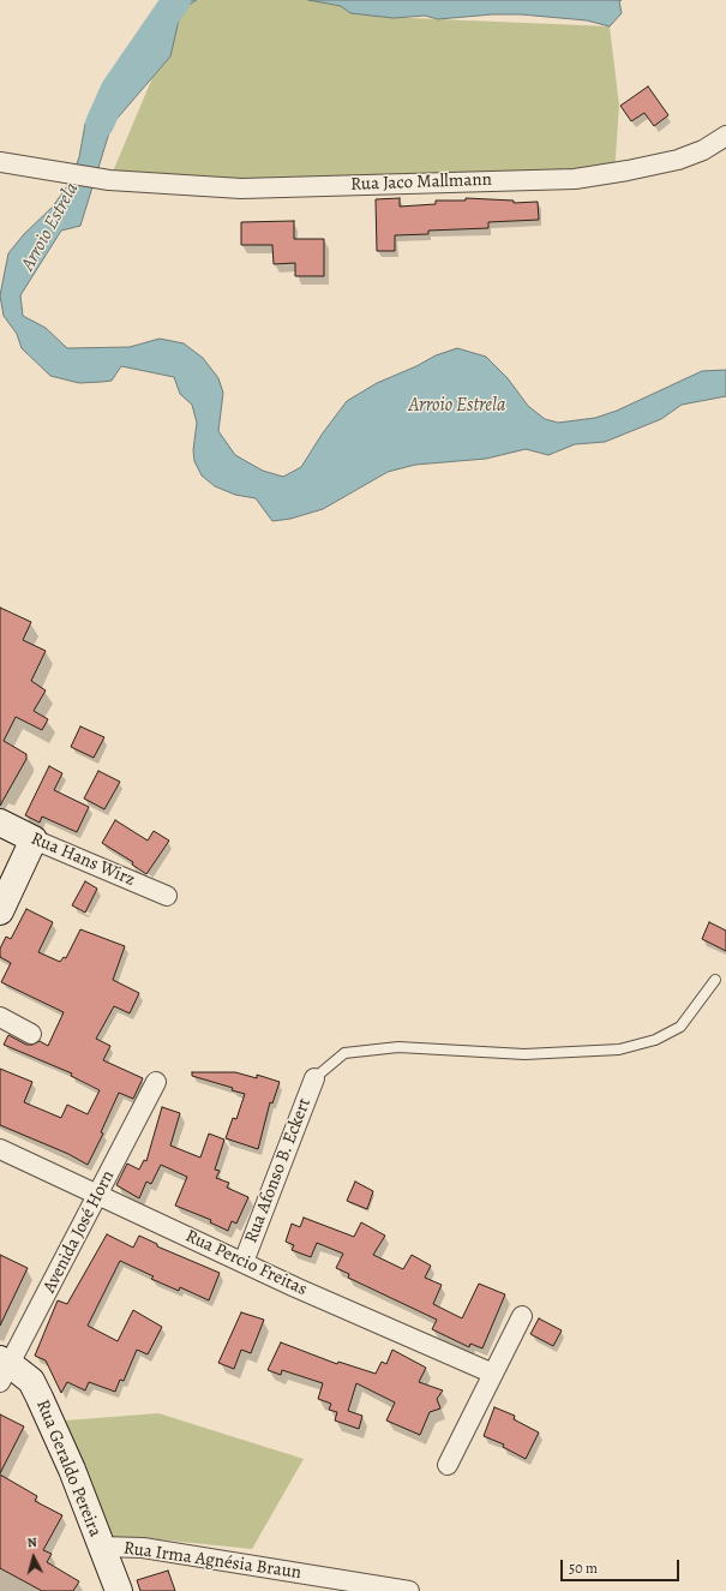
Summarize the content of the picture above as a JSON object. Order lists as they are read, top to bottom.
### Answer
{
  "streets": {
    "main road": ["Rua Hans Wirz", "Rua Geraldo Pereira"],
    "street": [
      "Rua Jaco Mallmann",
      "Rua Afonso B. Eckert",
      "Avenida José Horn",
      "Rua Percio Freitas",
      "Rua Irma Agnésia Braun"
    ]
  },
  "crossings": [
    ["Rua Afonso B. Eckert", "Rua Percio Freitas"],
    ["Avenida José Horn", "Rua Percio Freitas"],
    ["Avenida José Horn", "Rua Geraldo Pereira"],
    ["Rua Geraldo Pereira", "Rua Irma Agnésia Braun"]
  ],
  "water": ["Arroio Estrela"],
  "scale_bar": "50 m",
  "north": "top"
}
